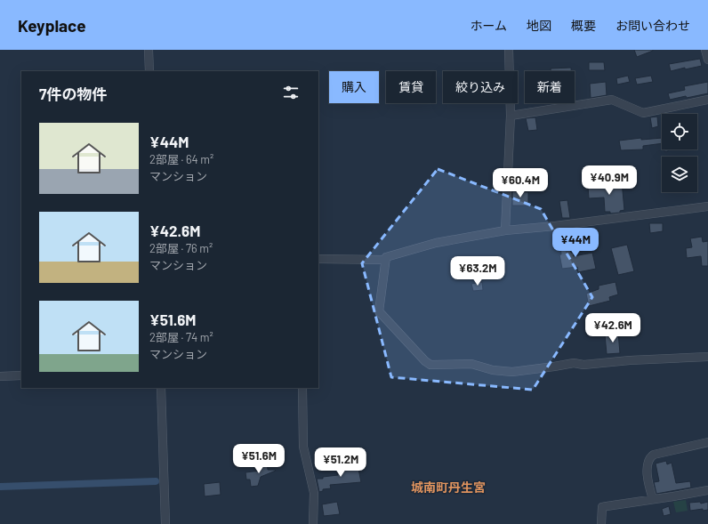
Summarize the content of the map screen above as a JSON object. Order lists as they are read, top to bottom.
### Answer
{
  "districts": ["城南町丹生宮"],
  "page": {
    "header": "Keyplace",
    "nav": [
      "ホーム",
      "地図",
      "概要",
      "お問い合わせ"
    ],
    "chip": [
      "購入",
      "賃貸",
      "絞り込み",
      "新着"
    ],
    "heading": "7件の物件",
    "list": [
      {
        "name": "¥44M",
        "note": "2部屋 · 64 m² · マンション"
      },
      {
        "name": "¥42.6M",
        "note": "2部屋 · 76 m² · マンション"
      },
      {
        "name": "¥51.6M",
        "note": "2部屋 · 74 m² · マンション"
      }
    ],
    "price": [
      "¥40.9M",
      "¥60.4M",
      "¥44M",
      "¥63.2M",
      "¥42.6M",
      "¥51.6M",
      "¥51.2M"
    ]
  }
}
